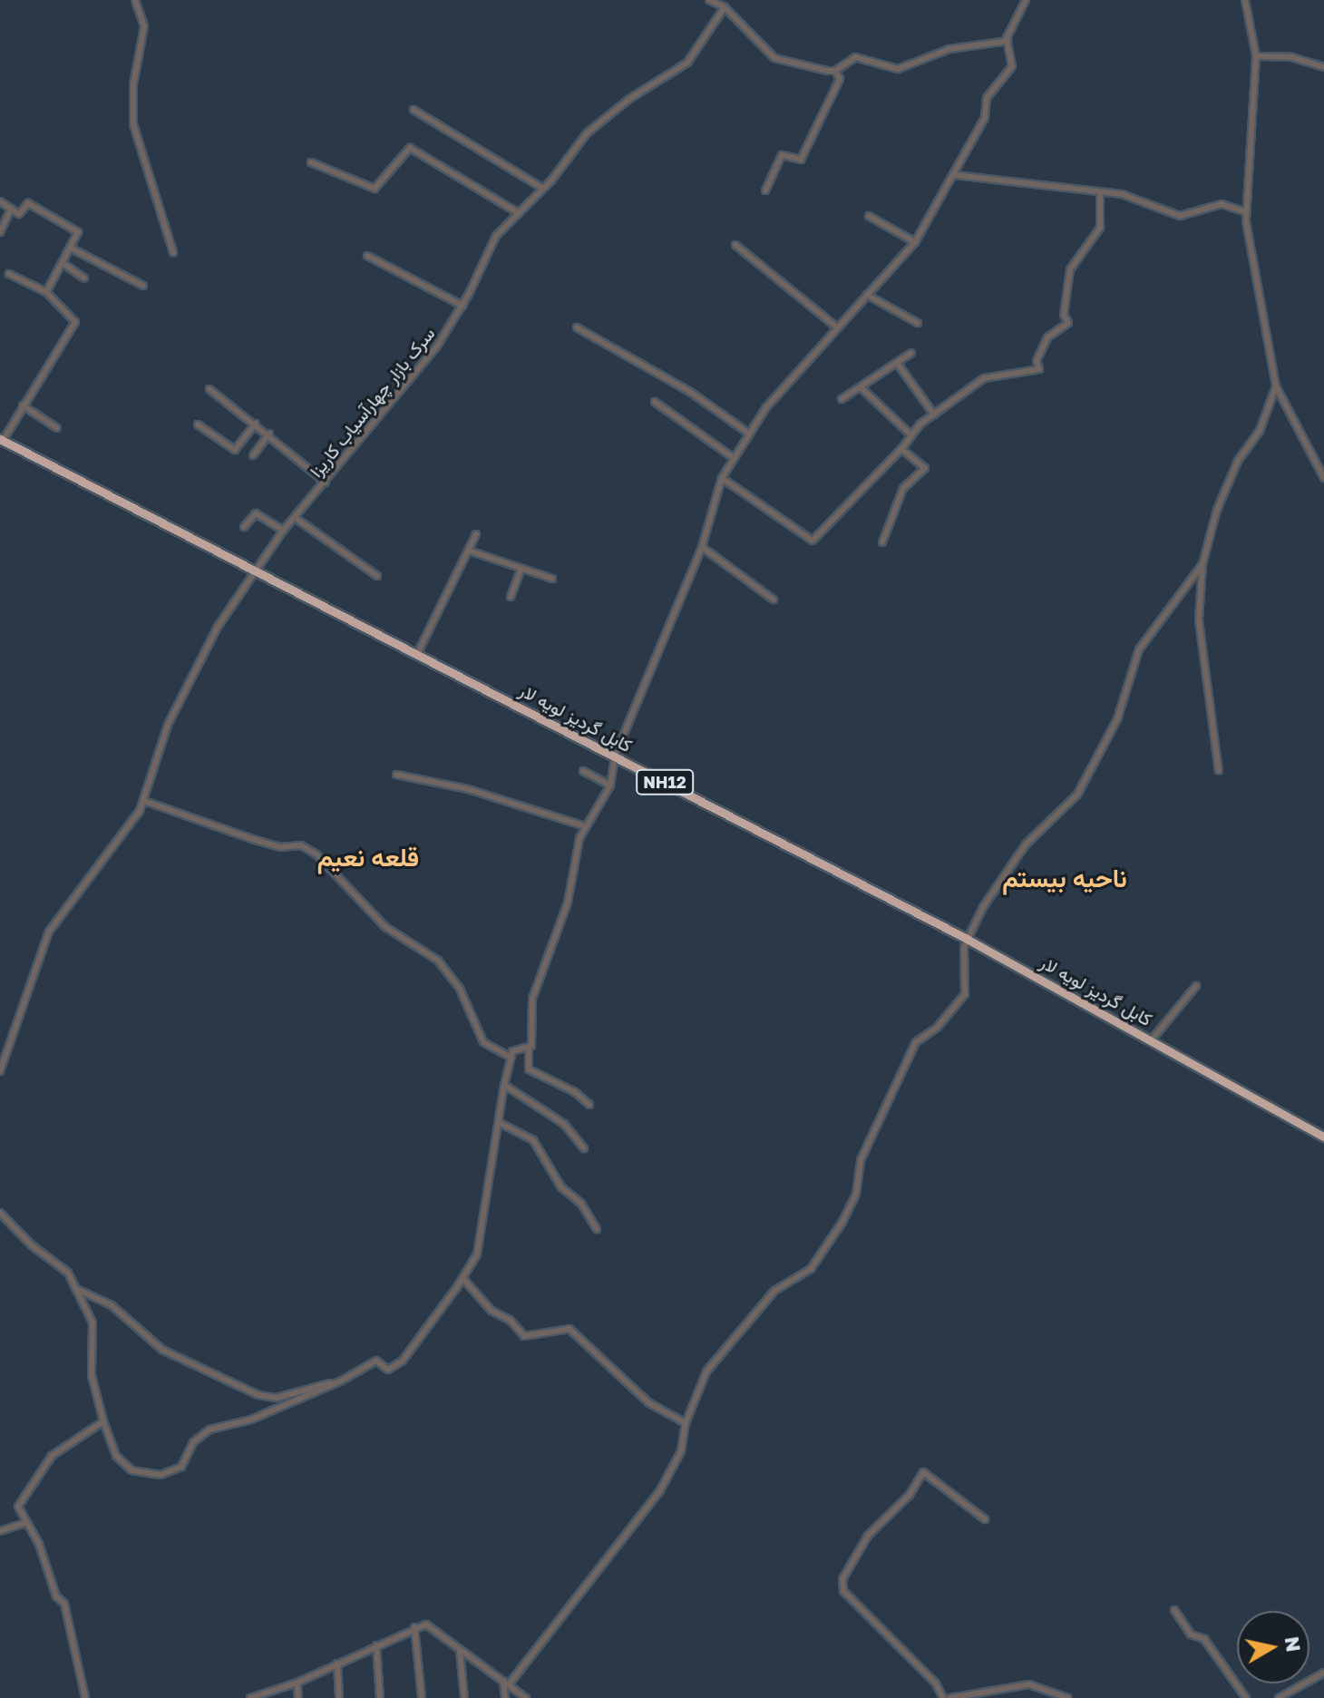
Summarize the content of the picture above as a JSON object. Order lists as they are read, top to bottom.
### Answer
{
  "streets": {
    "highway": ["کابل گردیز لویه لار", "NH12"],
    "street": ["سرک بازار چهارآسیاب کاریزا"]
  },
  "crossings": [
    ["سرک بازار چهارآسیاب کاریزا", "کابل گردیز لویه لار"]
  ],
  "districts": ["قلعه نعيم", "ناحیه بیستم"],
  "north": "right"
}
